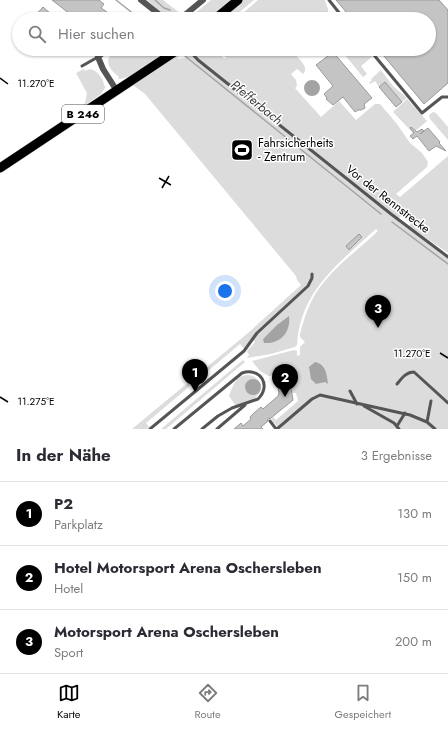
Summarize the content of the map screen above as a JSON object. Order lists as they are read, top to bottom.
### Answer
{
  "streets": {
    "main road": ["B 246"],
    "lane": ["Vor der Rennstrecke"]
  },
  "water": ["Pfefferbach"],
  "places": {
    "sports": ["Fahrsicherheits - Zentrum"]
  },
  "page": {
    "search": "Hier suchen",
    "pins": ["3", "1", "2"],
    "heading": ["In der Nähe", "3 Ergebnisse"],
    "list": [
      {
        "mark": "1",
        "name": "P2",
        "note": "Parkplatz",
        "value": "130 m"
      },
      {
        "mark": "2",
        "name": "Hotel Motorsport Arena Oschersleben",
        "note": "Hotel",
        "value": "150 m"
      },
      {
        "mark": "3",
        "name": "Motorsport Arena Oschersleben",
        "note": "Sport",
        "value": "200 m"
      }
    ],
    "nav": ["Karte", "Route", "Gespeichert"]
  },
  "coordinates": ["11.270°E", "11.275°E"]
}
